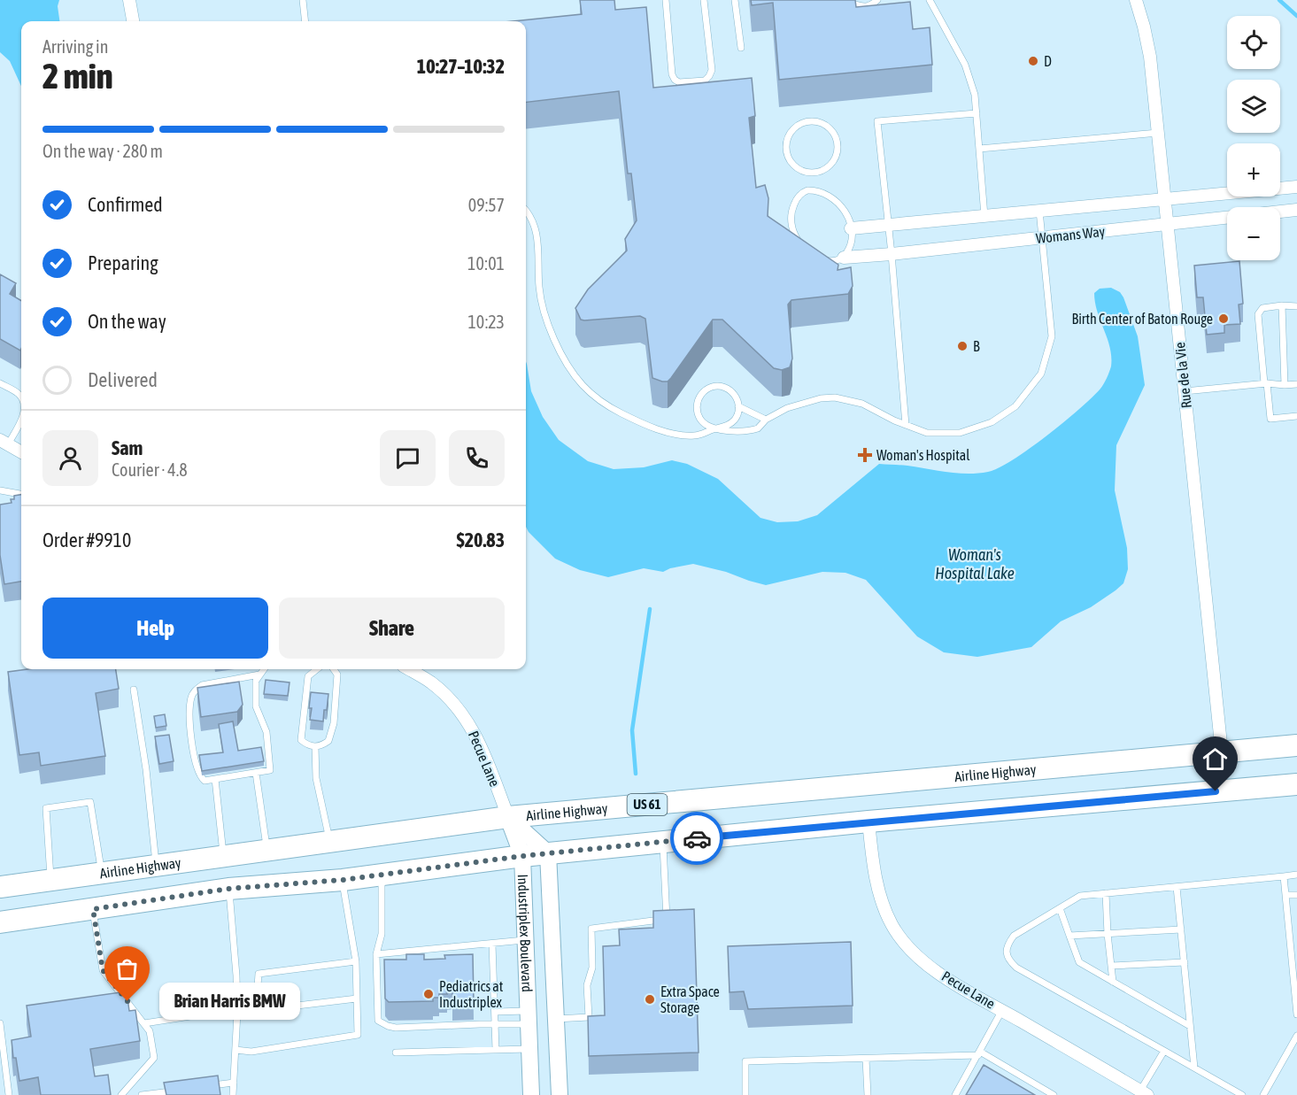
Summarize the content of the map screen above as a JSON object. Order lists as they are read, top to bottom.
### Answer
{
  "streets": {
    "highway": ["Airline Highway", "US 61"],
    "street": [
      "Womans Way",
      "Rue de la Vie",
      "Pecue Lane",
      "Industriplex Boulevard"
    ]
  },
  "crossings": [
    ["Womans Way", "Rue de la Vie"],
    ["Rue de la Vie", "Airline Highway"],
    ["Pecue Lane", "Airline Highway"],
    ["Pecue Lane", "Industriplex Boulevard"],
    ["Airline Highway", "Industriplex Boulevard"]
  ],
  "water": ["Woman's Hospital Lake"],
  "places": {
    "other": [
      "D",
      "Birth Center of Baton Rouge",
      "B",
      "Pediatrics at Industriplex",
      "Extra Space Storage",
      "Brian Harris BMW"
    ],
    "health": ["Woman's Hospital"]
  },
  "page": {
    "map_buttons": ["+", "−"],
    "heading": ["2 min", "Arriving in", "10:27–10:32"],
    "panel": [
      "Sam",
      "Courier · 4.8",
      "Order #9910",
      "$20.83"
    ],
    "bar": "On the way · 280 m",
    "list": [
      ["Confirmed", "09:57"],
      ["Preparing", "10:01"],
      ["On the way", "10:23"],
      "Delivered"
    ],
    "buttons": ["Help", "Share"],
    "bubble": "Brian Harris BMW"
  }
}
